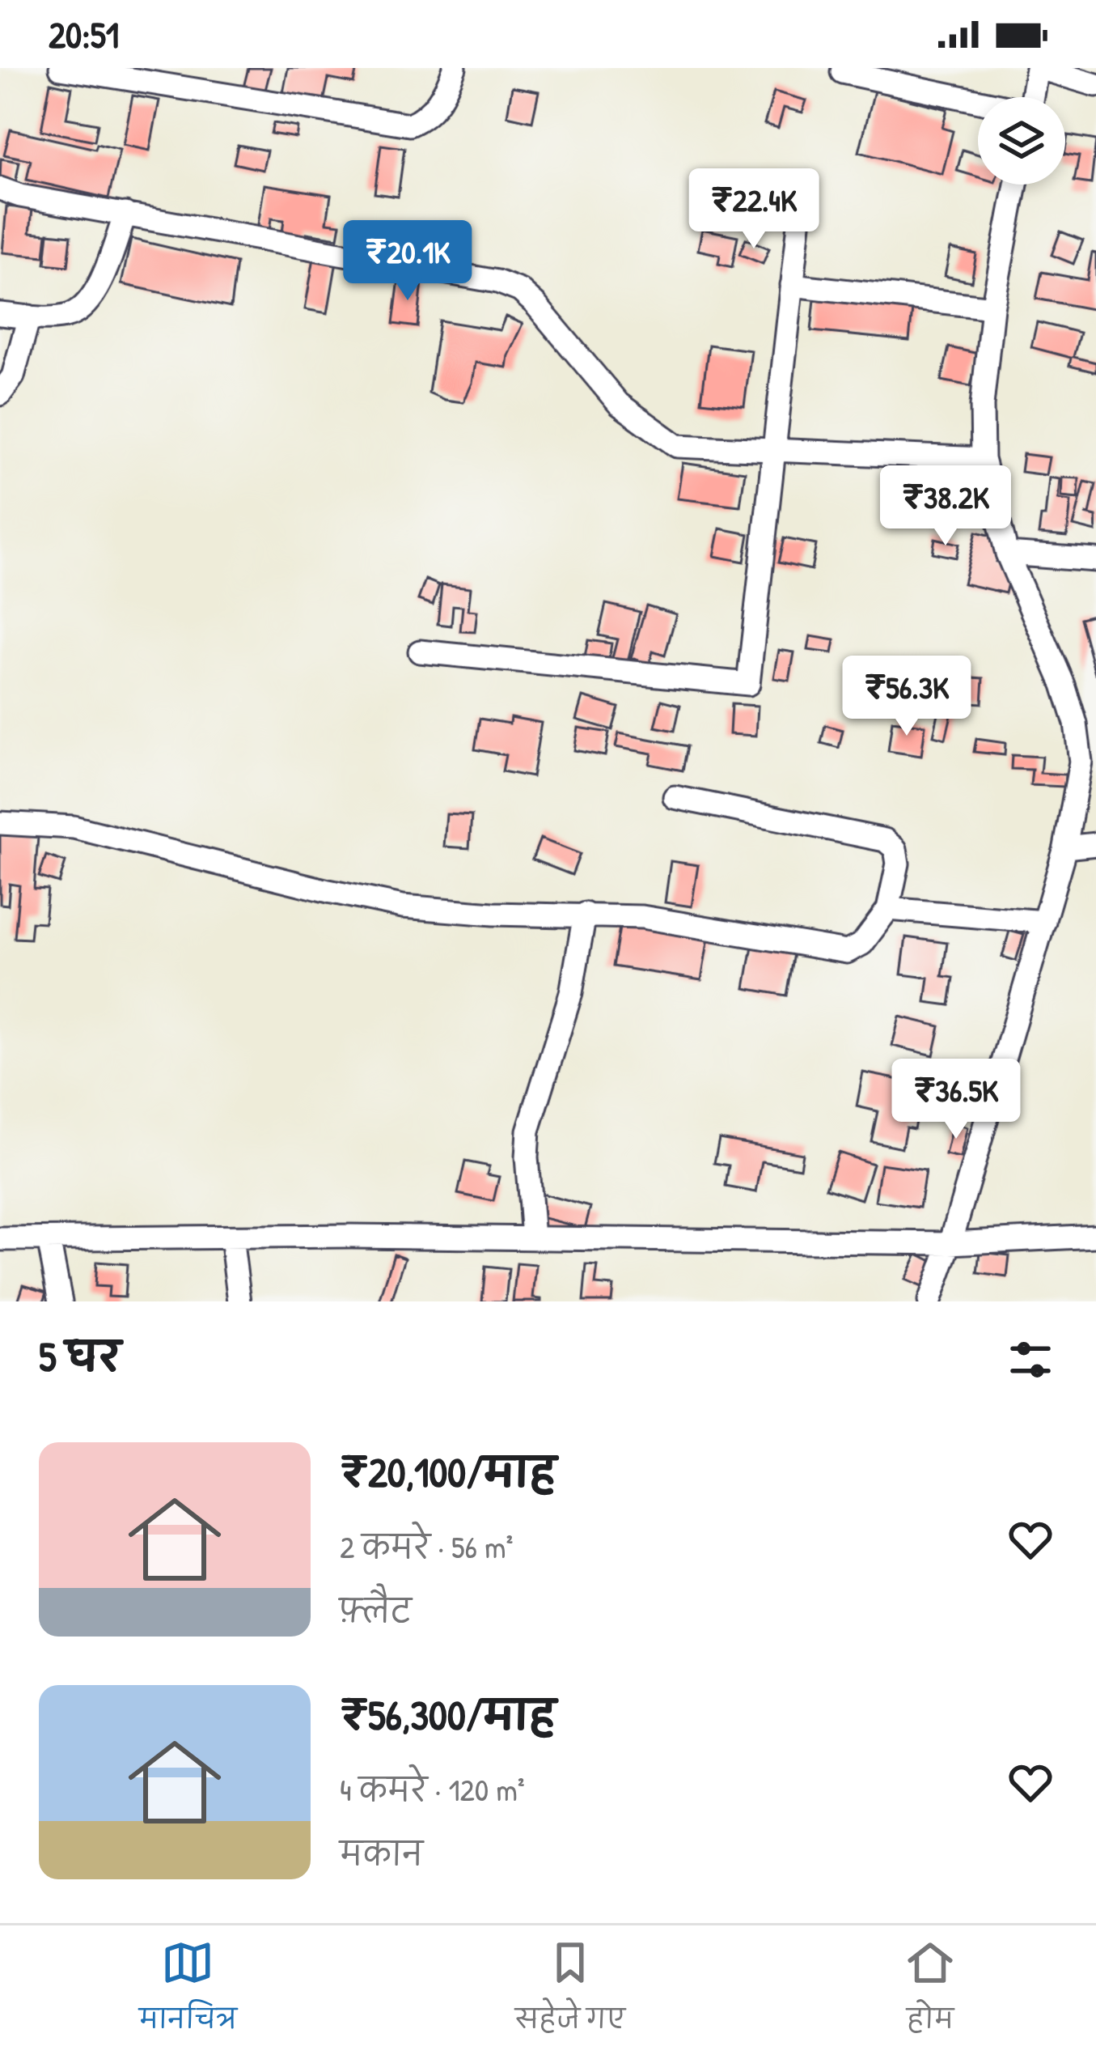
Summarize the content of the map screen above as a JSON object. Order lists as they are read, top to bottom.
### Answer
{
  "page": {
    "status": "20:51",
    "price": [
      "₹22.4K",
      "₹20.1K",
      "₹38.2K",
      "₹56.3K",
      "₹36.5K"
    ],
    "heading": "5 घर",
    "list": [
      {
        "name": "₹20,100/माह",
        "note": "2 कमरे · 56 m² · फ़्लैट"
      },
      {
        "name": "₹56,300/माह",
        "note": "4 कमरे · 120 m² · मकान"
      }
    ],
    "tabs": ["मानचित्र", "सहेजे गए", "होम"]
  }
}
